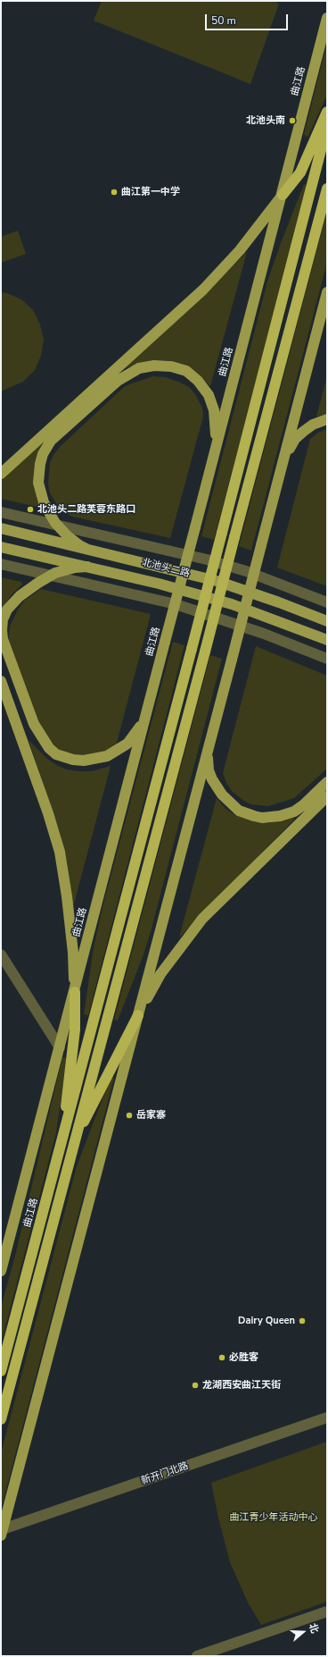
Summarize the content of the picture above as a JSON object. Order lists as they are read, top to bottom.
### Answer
{
  "streets": {
    "highway": ["曲江路"],
    "main road": ["北池头二路"],
    "street": ["新开门北路"]
  },
  "parks": ["曲江青少年活动中心"],
  "places": [
    "北池头南",
    "曲江第一中学",
    "北池头二路芙蓉东路口",
    "岳家寨",
    "Dairy Queen",
    "必胜客",
    "龙湖西安曲江天街"
  ],
  "scale_bar": "50 m",
  "north": "right"
}
